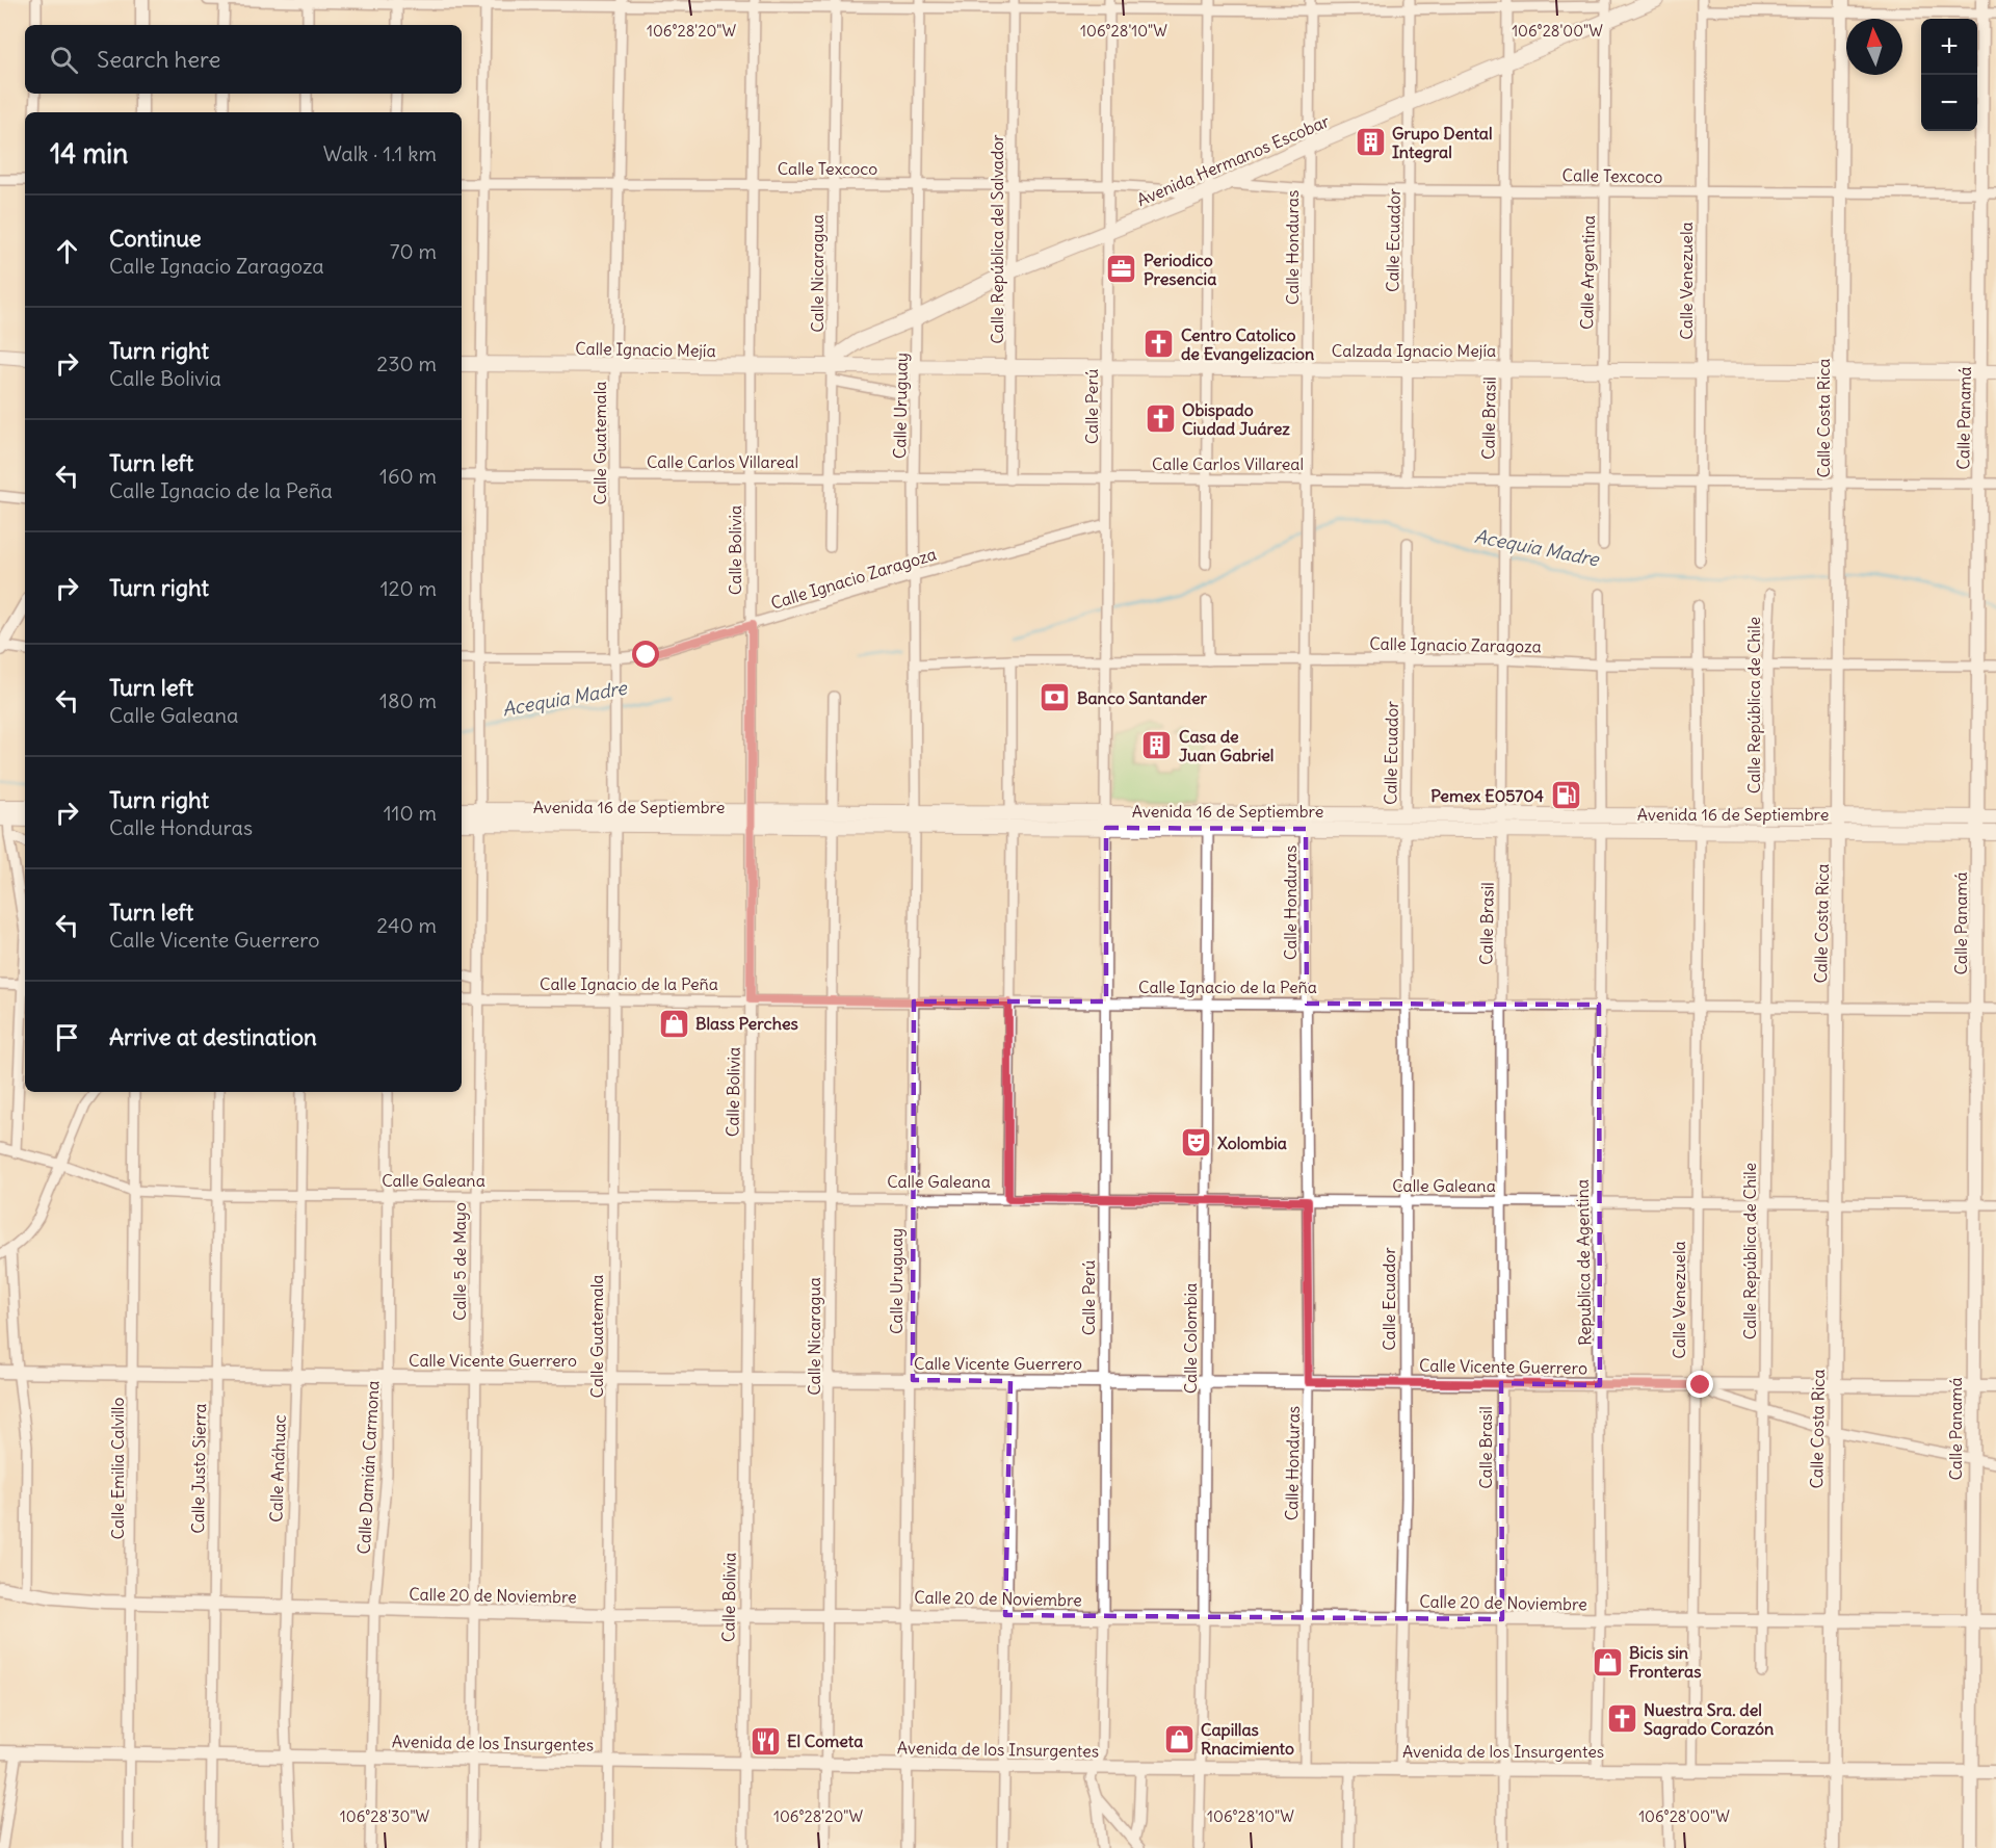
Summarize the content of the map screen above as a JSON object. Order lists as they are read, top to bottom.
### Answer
{
  "streets": {
    "main road": [
      "Avenida Hermanos Escobar",
      "Calle Ignacio Mejía",
      "Calzada Ignacio Mejía",
      "Calle Costa Rica",
      "Calle Panamá",
      "Avenida 16 de Septiembre",
      "Calle Vicente Guerrero",
      "Calle 20 de Noviembre",
      "Avenida de los Insurgentes"
    ],
    "street": [
      "Calle Texcoco",
      "Calle República del Salvador",
      "Calle Ecuador",
      "Calle Honduras",
      "Calle Argentina",
      "Calle Nicaragua",
      "Calle Venezuela",
      "Calle Uruguay",
      "Calle Perú",
      "Calle Brasil",
      "Calle Guatemala",
      "Calle Carlos Villareal",
      "Calle Bolivia",
      "Calle Ignacio Zaragoza",
      "Calle República de Chile",
      "Calle Ignacio de la Peña",
      "Calle Galeana",
      "Calle 5 de Mayo",
      "Republica de Agentina",
      "Calle Colombia",
      "Calle Damián Carmona",
      "Calle Emilia Calvillo",
      "Calle Justo Sierra",
      "Calle Anáhuac"
    ]
  },
  "crossings": [
    ["Avenida Hermanos Escobar", "Calle Texcoco"],
    ["Avenida Hermanos Escobar", "Calle República del Salvador"],
    ["Avenida Hermanos Escobar", "Calle Ecuador"],
    ["Avenida Hermanos Escobar", "Calle Honduras"],
    ["Avenida Hermanos Escobar", "Calle Argentina"],
    ["Avenida Hermanos Escobar", "Calle Nicaragua"],
    ["Avenida Hermanos Escobar", "Calle Ignacio Mejía"],
    ["Avenida Hermanos Escobar", "Calzada Ignacio Mejía"],
    ["Avenida Hermanos Escobar", "Calle Uruguay"],
    ["Avenida Hermanos Escobar", "Calle Perú"],
    ["Avenida Hermanos Escobar", "Calle Brasil"],
    ["Calle Texcoco", "Calle República del Salvador"],
    ["Calle Texcoco", "Calle Ecuador"],
    ["Calle Texcoco", "Calle Honduras"],
    ["Calle Texcoco", "Calle Argentina"],
    ["Calle Texcoco", "Calle Nicaragua"],
    ["Calle Texcoco", "Calle Venezuela"],
    ["Calle Texcoco", "Calle Uruguay"],
    ["Calle Texcoco", "Calle Perú"],
    ["Calle Texcoco", "Calle Brasil"],
    ["Calle Texcoco", "Calle Costa Rica"],
    ["Calle Texcoco", "Calle Panamá"],
    ["Calle Texcoco", "Calle Guatemala"],
    ["Calle Texcoco", "Calle Bolivia"],
    ["Calle Texcoco", "Calle 5 de Mayo"],
    ["Calle República del Salvador", "Calzada Ignacio Mejía"],
    ["Calle República del Salvador", "Calle Carlos Villareal"],
    ["Calle Ecuador", "Calzada Ignacio Mejía"],
    ["Calle Ecuador", "Calle Carlos Villareal"],
    ["Calle Ecuador", "Calle Ignacio Zaragoza"],
    ["Calle Ecuador", "Avenida 16 de Septiembre"],
    ["Calle Ecuador", "Calle Ignacio de la Peña"],
    ["Calle Ecuador", "Calle Galeana"],
    ["Calle Ecuador", "Calle Vicente Guerrero"],
    ["Calle Ecuador", "Calle 20 de Noviembre"],
    ["Calle Ecuador", "Avenida de los Insurgentes"],
    ["Calle Honduras", "Calzada Ignacio Mejía"],
    ["Calle Honduras", "Calle Carlos Villareal"],
    ["Calle Honduras", "Calle Ignacio Zaragoza"],
    ["Calle Honduras", "Avenida 16 de Septiembre"],
    ["Calle Honduras", "Calle Ignacio de la Peña"],
    ["Calle Honduras", "Calle Galeana"],
    ["Calle Honduras", "Calle Vicente Guerrero"],
    ["Calle Honduras", "Calle 20 de Noviembre"],
    ["Calle Honduras", "Avenida de los Insurgentes"],
    ["Calle Argentina", "Calzada Ignacio Mejía"],
    ["Calle Argentina", "Calle Carlos Villareal"],
    ["Calle Nicaragua", "Calle Ignacio Mejía"],
    ["Calle Nicaragua", "Calzada Ignacio Mejía"],
    ["Calle Nicaragua", "Calle Carlos Villareal"],
    ["Calle Nicaragua", "Avenida 16 de Septiembre"],
    ["Calle Nicaragua", "Calle Ignacio de la Peña"],
    ["Calle Nicaragua", "Calle Galeana"],
    ["Calle Nicaragua", "Calle Vicente Guerrero"],
    ["Calle Nicaragua", "Calle 20 de Noviembre"],
    ["Calle Nicaragua", "Avenida de los Insurgentes"],
    ["Calle Venezuela", "Calzada Ignacio Mejía"],
    ["Calle Venezuela", "Calle Carlos Villareal"],
    ["Calle Venezuela", "Avenida 16 de Septiembre"],
    ["Calle Venezuela", "Calle Ignacio de la Peña"],
    ["Calle Venezuela", "Calle Galeana"],
    ["Calle Venezuela", "Calle Vicente Guerrero"],
    ["Calle Venezuela", "Calle 20 de Noviembre"],
    ["Calle Venezuela", "Avenida de los Insurgentes"],
    ["Calle Ignacio Mejía", "Calzada Ignacio Mejía"],
    ["Calle Ignacio Mejía", "Calle Guatemala"],
    ["Calle Ignacio Mejía", "Calle Bolivia"],
    ["Calle Ignacio Mejía", "Calle 5 de Mayo"],
    ["Calzada Ignacio Mejía", "Calle Uruguay"],
    ["Calzada Ignacio Mejía", "Calle Perú"],
    ["Calzada Ignacio Mejía", "Calle Brasil"],
    ["Calzada Ignacio Mejía", "Calle Costa Rica"],
    ["Calzada Ignacio Mejía", "Calle Panamá"],
    ["Calle Uruguay", "Calle Carlos Villareal"],
    ["Calle Uruguay", "Calle Ignacio Zaragoza"],
    ["Calle Uruguay", "Avenida 16 de Septiembre"],
    ["Calle Uruguay", "Calle Ignacio de la Peña"],
    ["Calle Uruguay", "Calle Galeana"],
    ["Calle Uruguay", "Calle Vicente Guerrero"],
    ["Calle Uruguay", "Calle 20 de Noviembre"],
    ["Calle Uruguay", "Avenida de los Insurgentes"],
    ["Calle Perú", "Calle Carlos Villareal"],
    ["Calle Perú", "Calle Ignacio Zaragoza"],
    ["Calle Perú", "Avenida 16 de Septiembre"],
    ["Calle Perú", "Calle Ignacio de la Peña"],
    ["Calle Perú", "Calle Galeana"],
    ["Calle Perú", "Calle Vicente Guerrero"],
    ["Calle Perú", "Calle 20 de Noviembre"],
    ["Calle Perú", "Avenida de los Insurgentes"],
    ["Calle Brasil", "Calle Carlos Villareal"],
    ["Calle Brasil", "Calle Ignacio Zaragoza"],
    ["Calle Brasil", "Avenida 16 de Septiembre"],
    ["Calle Brasil", "Calle Ignacio de la Peña"],
    ["Calle Brasil", "Calle Galeana"],
    ["Calle Brasil", "Calle Vicente Guerrero"],
    ["Calle Brasil", "Calle 20 de Noviembre"],
    ["Calle Brasil", "Avenida de los Insurgentes"],
    ["Calle Costa Rica", "Calle Carlos Villareal"],
    ["Calle Costa Rica", "Calle Ignacio Zaragoza"],
    ["Calle Costa Rica", "Avenida 16 de Septiembre"],
    ["Calle Costa Rica", "Calle Ignacio de la Peña"],
    ["Calle Costa Rica", "Calle Galeana"],
    ["Calle Costa Rica", "Calle Vicente Guerrero"],
    ["Calle Costa Rica", "Calle 20 de Noviembre"],
    ["Calle Costa Rica", "Avenida de los Insurgentes"],
    ["Calle Panamá", "Calle Carlos Villareal"],
    ["Calle Panamá", "Calle Ignacio Zaragoza"],
    ["Calle Panamá", "Avenida 16 de Septiembre"],
    ["Calle Panamá", "Calle Ignacio de la Peña"],
    ["Calle Panamá", "Calle Galeana"],
    ["Calle Panamá", "Calle Vicente Guerrero"],
    ["Calle Panamá", "Calle 20 de Noviembre"],
    ["Calle Panamá", "Avenida de los Insurgentes"],
    ["Calle Guatemala", "Calle Carlos Villareal"],
    ["Calle Guatemala", "Calle Ignacio Zaragoza"],
    ["Calle Guatemala", "Avenida 16 de Septiembre"],
    ["Calle Guatemala", "Calle Ignacio de la Peña"],
    ["Calle Guatemala", "Calle Galeana"],
    ["Calle Guatemala", "Calle Vicente Guerrero"],
    ["Calle Guatemala", "Calle 20 de Noviembre"],
    ["Calle Guatemala", "Avenida de los Insurgentes"],
    ["Calle Carlos Villareal", "Calle Bolivia"],
    ["Calle Carlos Villareal", "Calle 5 de Mayo"],
    ["Calle Bolivia", "Calle Ignacio Zaragoza"],
    ["Calle Bolivia", "Avenida 16 de Septiembre"],
    ["Calle Bolivia", "Calle Ignacio de la Peña"],
    ["Calle Bolivia", "Calle Galeana"],
    ["Calle Bolivia", "Calle Vicente Guerrero"],
    ["Calle Bolivia", "Calle 20 de Noviembre"],
    ["Calle Bolivia", "Avenida de los Insurgentes"],
    ["Calle Ignacio Zaragoza", "Calle República de Chile"],
    ["Calle Ignacio Zaragoza", "Calle 5 de Mayo"],
    ["Calle República de Chile", "Avenida 16 de Septiembre"],
    ["Calle República de Chile", "Calle Ignacio de la Peña"],
    ["Calle República de Chile", "Calle Galeana"],
    ["Calle República de Chile", "Calle Vicente Guerrero"],
    ["Calle República de Chile", "Calle 20 de Noviembre"],
    ["Avenida 16 de Septiembre", "Calle 5 de Mayo"],
    ["Avenida 16 de Septiembre", "Republica de Agentina"],
    ["Avenida 16 de Septiembre", "Calle Colombia"],
    ["Calle Ignacio de la Peña", "Calle 5 de Mayo"],
    ["Calle Ignacio de la Peña", "Republica de Agentina"],
    ["Calle Ignacio de la Peña", "Calle Colombia"],
    ["Calle Galeana", "Calle 5 de Mayo"],
    ["Calle Galeana", "Republica de Agentina"],
    ["Calle Galeana", "Calle Colombia"],
    ["Calle Galeana", "Calle Damián Carmona"],
    ["Calle Galeana", "Calle Emilia Calvillo"],
    ["Calle Galeana", "Calle Justo Sierra"],
    ["Calle Galeana", "Calle Anáhuac"],
    ["Calle 5 de Mayo", "Calle Vicente Guerrero"],
    ["Calle 5 de Mayo", "Calle 20 de Noviembre"],
    ["Calle 5 de Mayo", "Avenida de los Insurgentes"],
    ["Republica de Agentina", "Calle Vicente Guerrero"],
    ["Republica de Agentina", "Calle 20 de Noviembre"],
    ["Republica de Agentina", "Avenida de los Insurgentes"],
    ["Calle Colombia", "Calle Vicente Guerrero"],
    ["Calle Colombia", "Calle 20 de Noviembre"],
    ["Calle Colombia", "Avenida de los Insurgentes"],
    ["Calle Vicente Guerrero", "Calle Damián Carmona"],
    ["Calle Vicente Guerrero", "Calle Emilia Calvillo"],
    ["Calle Vicente Guerrero", "Calle Justo Sierra"],
    ["Calle Vicente Guerrero", "Calle Anáhuac"],
    ["Calle Damián Carmona", "Calle 20 de Noviembre"],
    ["Calle Damián Carmona", "Avenida de los Insurgentes"],
    ["Calle Emilia Calvillo", "Calle 20 de Noviembre"],
    ["Calle Emilia Calvillo", "Avenida de los Insurgentes"],
    ["Calle Justo Sierra", "Calle 20 de Noviembre"],
    ["Calle Justo Sierra", "Avenida de los Insurgentes"],
    ["Calle Anáhuac", "Calle 20 de Noviembre"],
    ["Calle Anáhuac", "Avenida de los Insurgentes"]
  ],
  "water": ["Acequia Madre"],
  "places": {
    "building": ["Grupo Dental Integral", "Casa de Juan Gabriel"],
    "office": ["Periodico Presencia"],
    "church": ["Centro Catolico de Evangelizacion", "Obispado Ciudad Juárez", "Nuestra Sra. del Sagrado Corazón"],
    "bank": ["Banco Santander"],
    "fuel station": ["Pemex E05704"],
    "shop": ["Blass Perches", "Bicis sin Fronteras", "Capillas Rnacimiento"],
    "theatre": ["Xolombia"],
    "restaurant": ["El Cometa"]
  },
  "north": "top",
  "page": {
    "map_buttons": ["+", "−"],
    "search": "Search here",
    "heading": ["14 min", "Walk · 1.1 km"],
    "list": [
      ["Continue", "Calle Ignacio Zaragoza", "70 m"],
      ["Turn right", "Calle Bolivia", "230 m"],
      ["Turn left", "Calle Ignacio de la Peña", "160 m"],
      ["Turn right", "120 m"],
      ["Turn left", "Calle Galeana", "180 m"],
      ["Turn right", "Calle Honduras", "110 m"],
      ["Turn left", "Calle Vicente Guerrero", "240 m"],
      "Arrive at destination"
    ]
  },
  "coordinates": [
    "106°28'20\"W",
    "106°28'10\"W",
    "106°28'00\"W",
    "106°28'30\"W"
  ]
}
